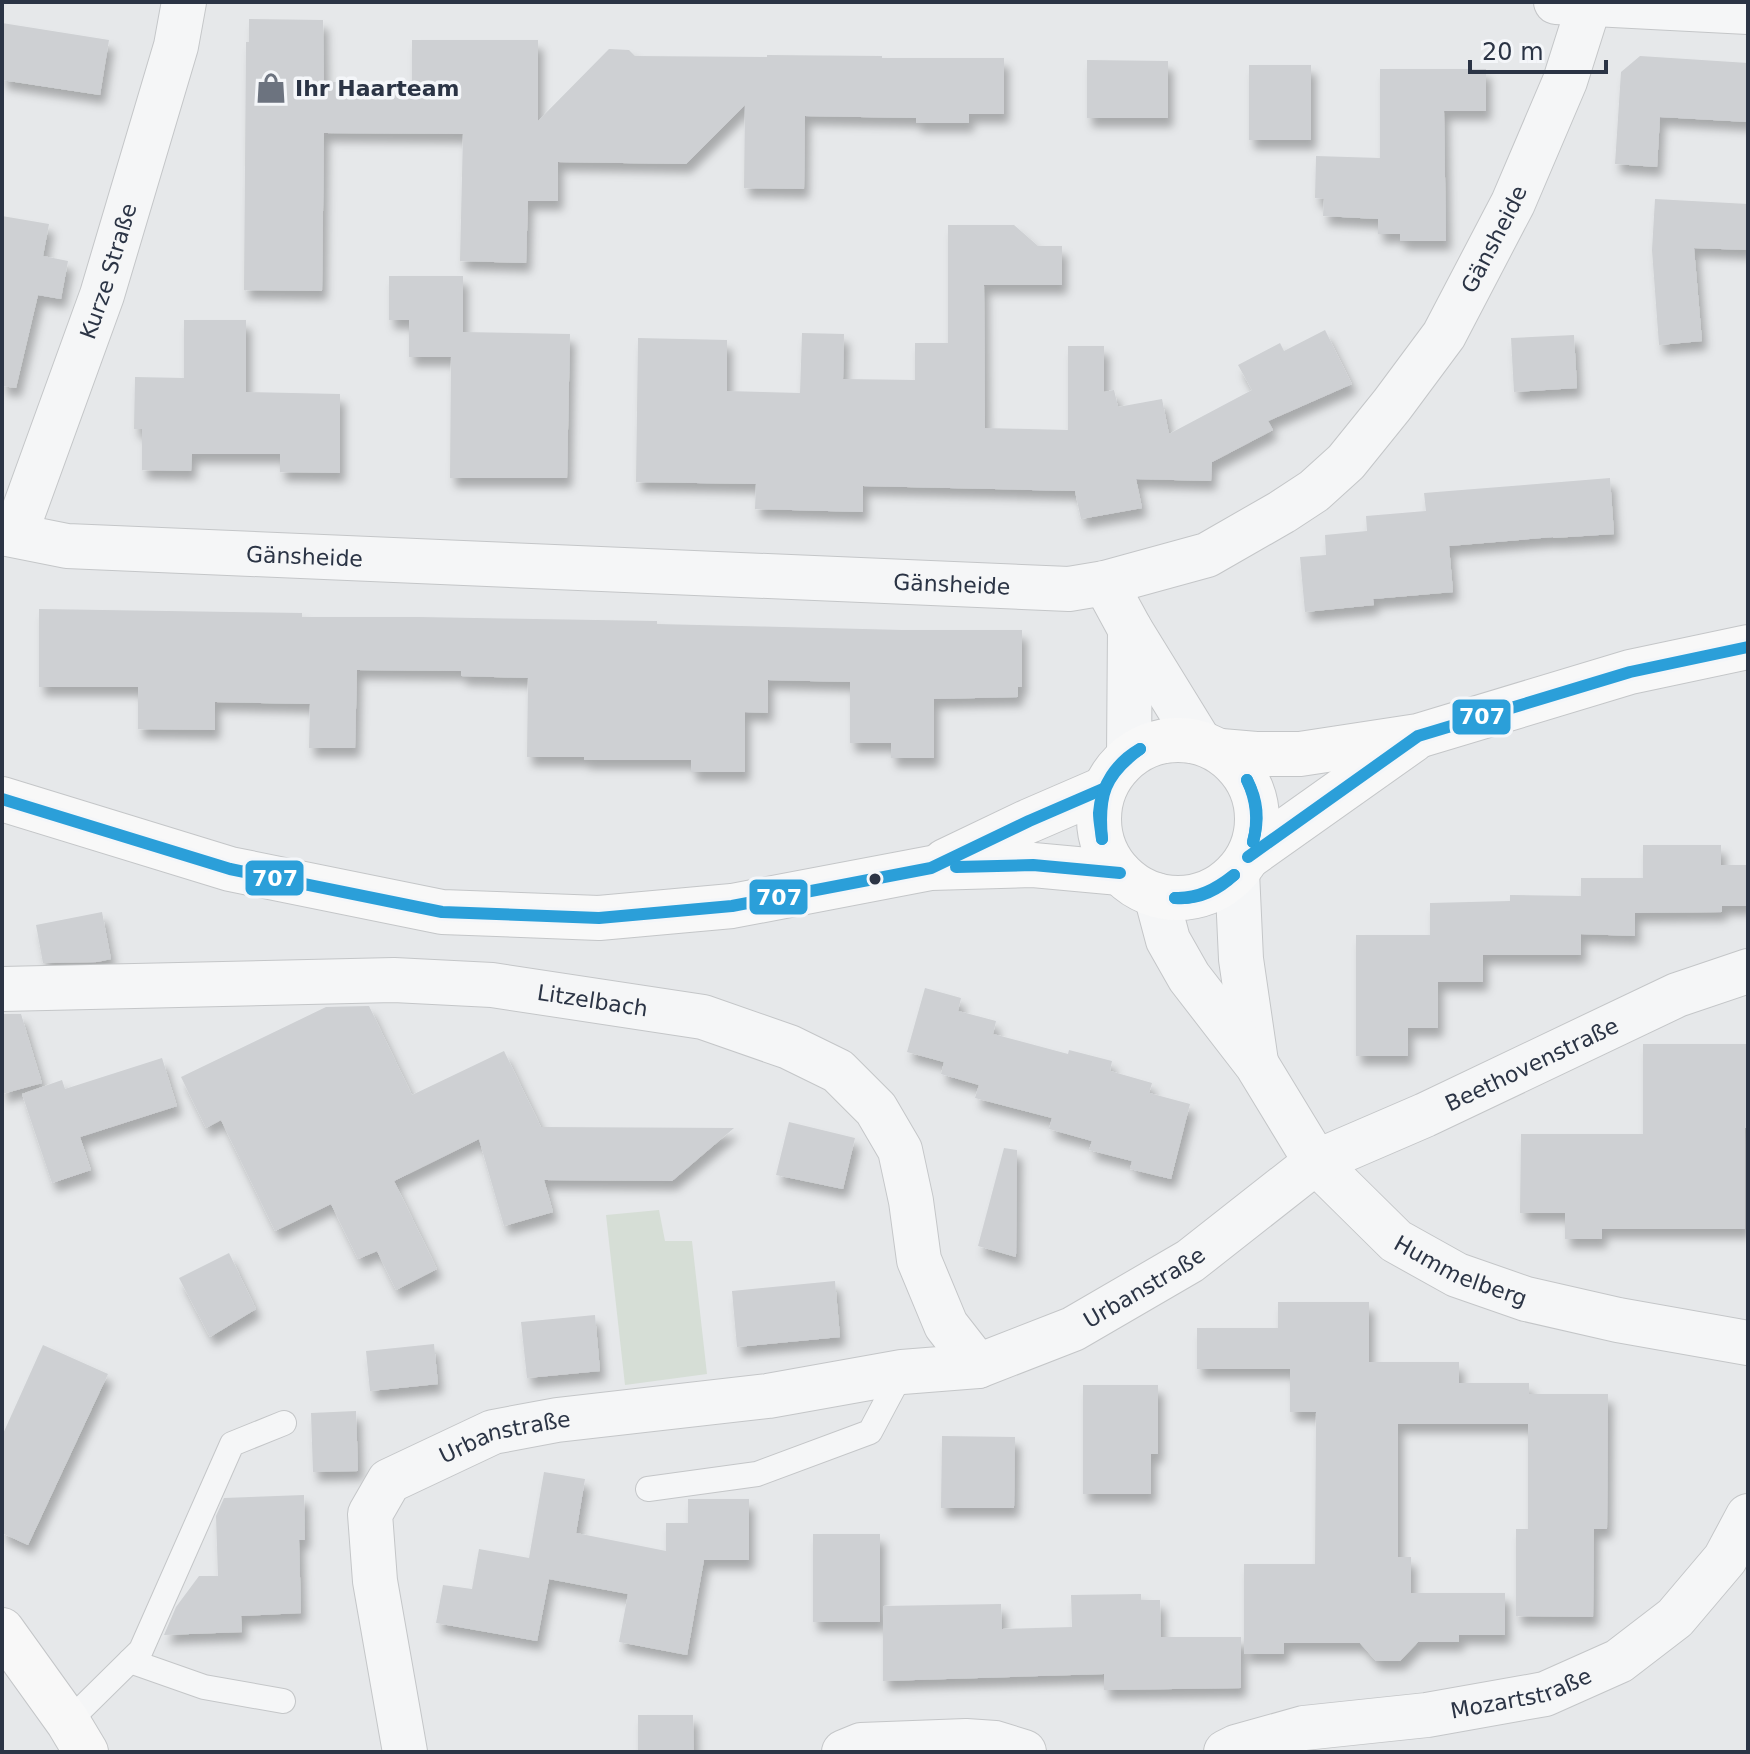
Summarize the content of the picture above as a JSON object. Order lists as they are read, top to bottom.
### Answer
{
  "streets": {
    "street": [
      "Gänsheide",
      "Kurze Straße",
      "Litzelbach",
      "Beethovenstraße",
      "Hummelberg",
      "Urbanstraße",
      "Mozartstraße"
    ]
  },
  "crossings": [
    ["Gänsheide", "Kurze Straße"],
    ["Litzelbach", "Urbanstraße"],
    ["Beethovenstraße", "Hummelberg"],
    ["Beethovenstraße", "Urbanstraße"],
    ["Hummelberg", "Urbanstraße"]
  ],
  "places": {
    "shop": ["Ihr Haarteam"]
  },
  "lines": ["transit line 707"],
  "scale_bar": "20 m"
}
